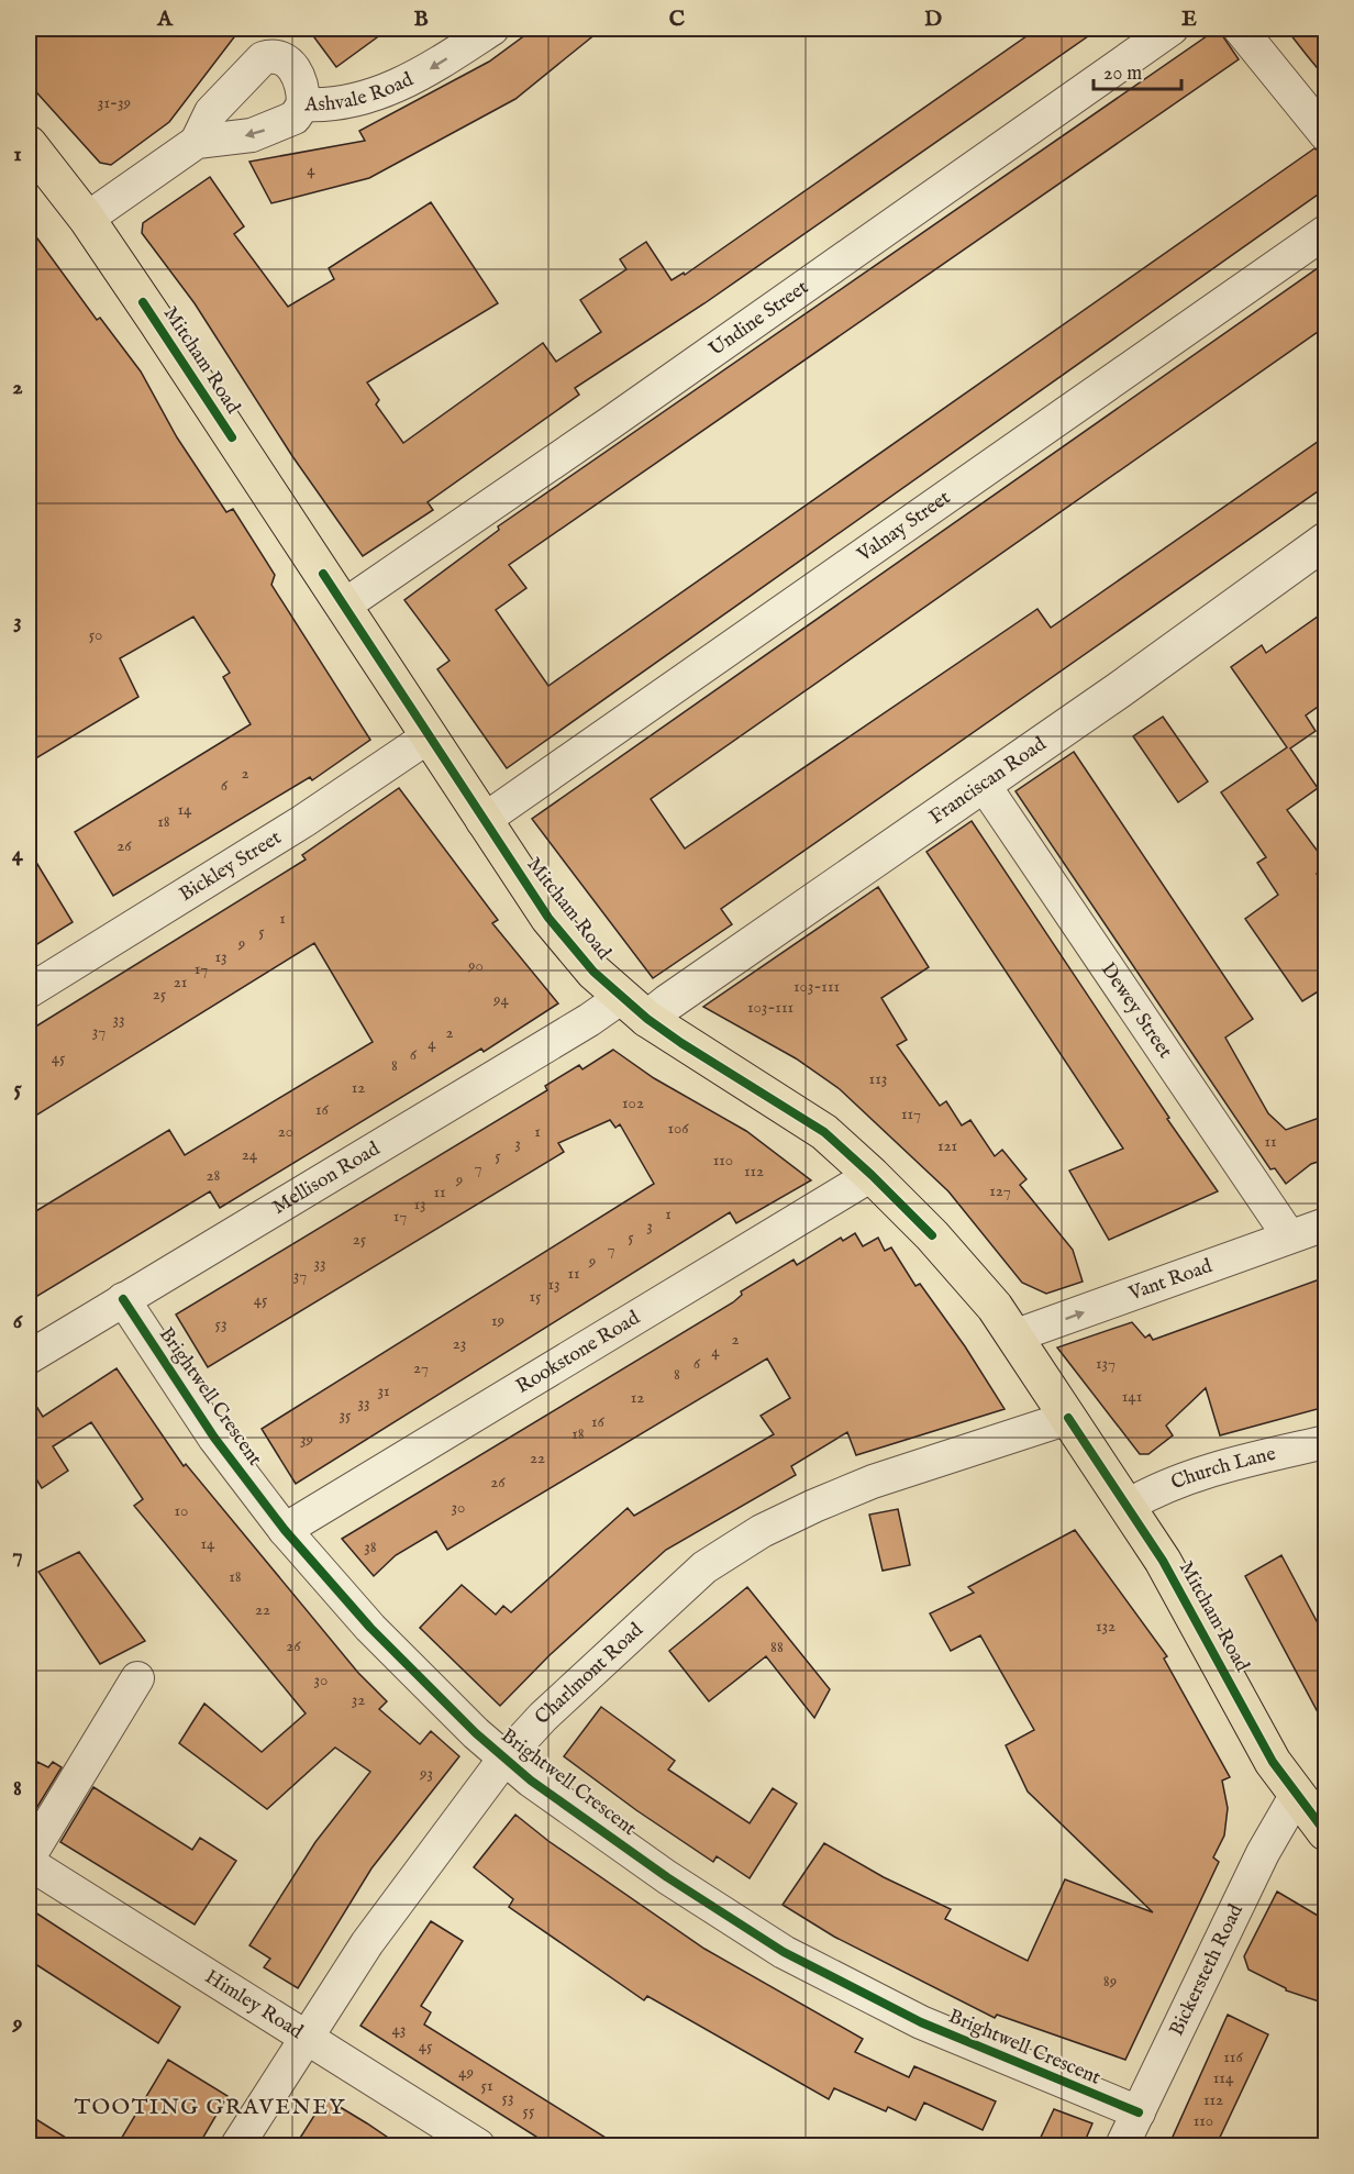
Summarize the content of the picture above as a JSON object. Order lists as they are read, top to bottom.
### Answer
{
  "streets": {
    "main road": ["Mitcham Road"],
    "street": [
      "Ashvale Road",
      "Undine Street",
      "Valnay Street",
      "Franciscan Road",
      "Bickley Street",
      "Dewey Street",
      "Mellison Road",
      "Vant Road",
      "Rookstone Road",
      "Brightwell Crescent",
      "Church Lane",
      "Charlmont Road",
      "Bickersteth Road",
      "Himley Road"
    ]
  },
  "crossings": [
    ["Ashvale Road", "Mitcham Road"],
    ["Undine Street", "Mitcham Road"],
    ["Mitcham Road", "Valnay Street"],
    ["Mitcham Road", "Franciscan Road"],
    ["Mitcham Road", "Bickley Street"],
    ["Mitcham Road", "Mellison Road"],
    ["Mitcham Road", "Vant Road"],
    ["Mitcham Road", "Rookstone Road"],
    ["Mitcham Road", "Church Lane"],
    ["Mitcham Road", "Charlmont Road"],
    ["Mitcham Road", "Bickersteth Road"],
    ["Franciscan Road", "Dewey Street"],
    ["Franciscan Road", "Mellison Road"],
    ["Dewey Street", "Vant Road"],
    ["Mellison Road", "Brightwell Crescent"],
    ["Rookstone Road", "Brightwell Crescent"],
    ["Brightwell Crescent", "Charlmont Road"],
    ["Brightwell Crescent", "Bickersteth Road"],
    ["Charlmont Road", "Himley Road"]
  ],
  "one_way": ["Ashvale Road", "Vant Road"],
  "districts": ["TOOTING GRAVENEY"],
  "house_numbers": [
    "31-39",
    "4",
    "50",
    "2",
    "6",
    "14",
    "18",
    "26",
    "1",
    "5",
    "9",
    "13",
    "90",
    "17",
    "21",
    "103-111",
    "25",
    "94",
    "103-111",
    "33",
    "37",
    "2",
    "4",
    "6",
    "45",
    "8",
    "113",
    "12",
    "102",
    "16",
    "117",
    "106",
    "20",
    "1",
    "11",
    "3",
    "121",
    "24",
    "5",
    "110",
    "7",
    "112",
    "28",
    "9",
    "127",
    "11",
    "13",
    "1",
    "17",
    "3",
    "5",
    "25",
    "7",
    "9",
    "33",
    "11",
    "37",
    "13",
    "15",
    "45",
    "19",
    "53",
    "2",
    "23",
    "4",
    "6",
    "137",
    "27",
    "8",
    "31",
    "141",
    "12",
    "33",
    "35",
    "16",
    "18",
    "39",
    "22",
    "26",
    "30",
    "10",
    "14",
    "38",
    "18",
    "22",
    "132",
    "26",
    "88",
    "30",
    "32",
    "93",
    "89",
    "43",
    "45",
    "116",
    "49",
    "114",
    "51",
    "53",
    "112",
    "55",
    "110"
  ],
  "scale_bar": "20 m",
  "grid": {
    "columns": [
      "A",
      "B",
      "C",
      "D",
      "E"
    ],
    "rows": [
      "1",
      "2",
      "3",
      "4",
      "5",
      "6",
      "7",
      "8",
      "9"
    ]
  }
}
